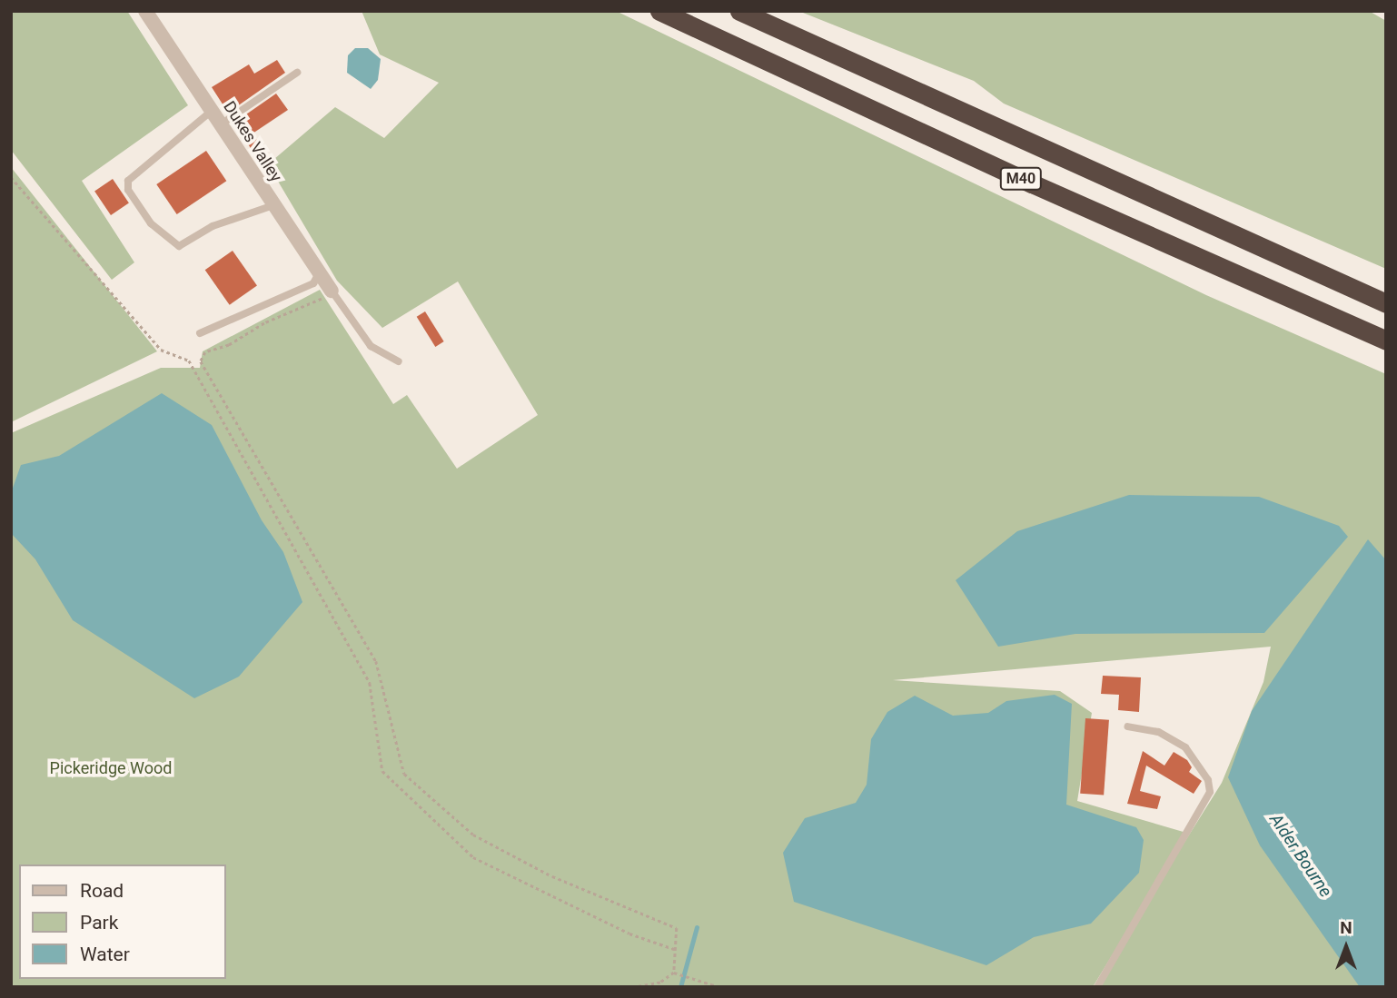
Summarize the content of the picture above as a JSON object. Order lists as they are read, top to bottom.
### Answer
{
  "streets": {
    "highway": ["M40"],
    "street": ["Dukes Valley"]
  },
  "water": ["Alder Bourne"],
  "parks": ["Pickeridge Wood"],
  "legend": ["Road", "Park", "Water"],
  "north": "top"
}
